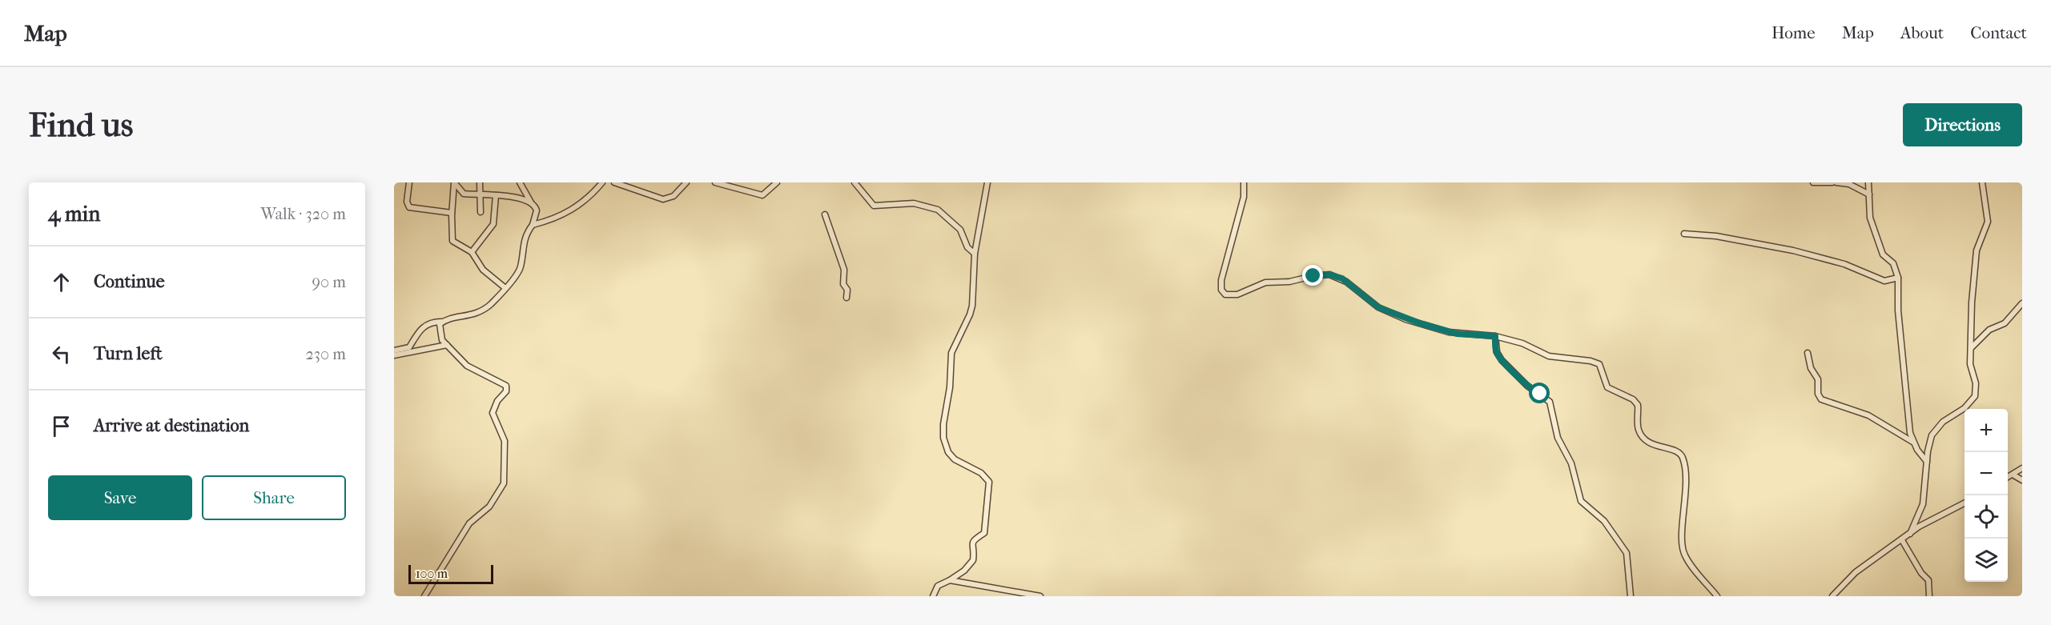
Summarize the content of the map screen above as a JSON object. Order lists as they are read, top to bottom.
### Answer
{
  "scale_bar": "100 m",
  "page": {
    "header": "Map",
    "nav": [
      "Home",
      "Map",
      "About",
      "Contact"
    ],
    "buttons": [
      "Directions",
      ["Save", "Share"]
    ],
    "title": "Find us",
    "heading": ["4 min", "Walk · 320 m"],
    "list": [
      ["Continue", "90 m"],
      ["Turn left", "230 m"],
      "Arrive at destination"
    ],
    "map_buttons": ["+", "−"],
    "scale": "100 m"
  }
}
